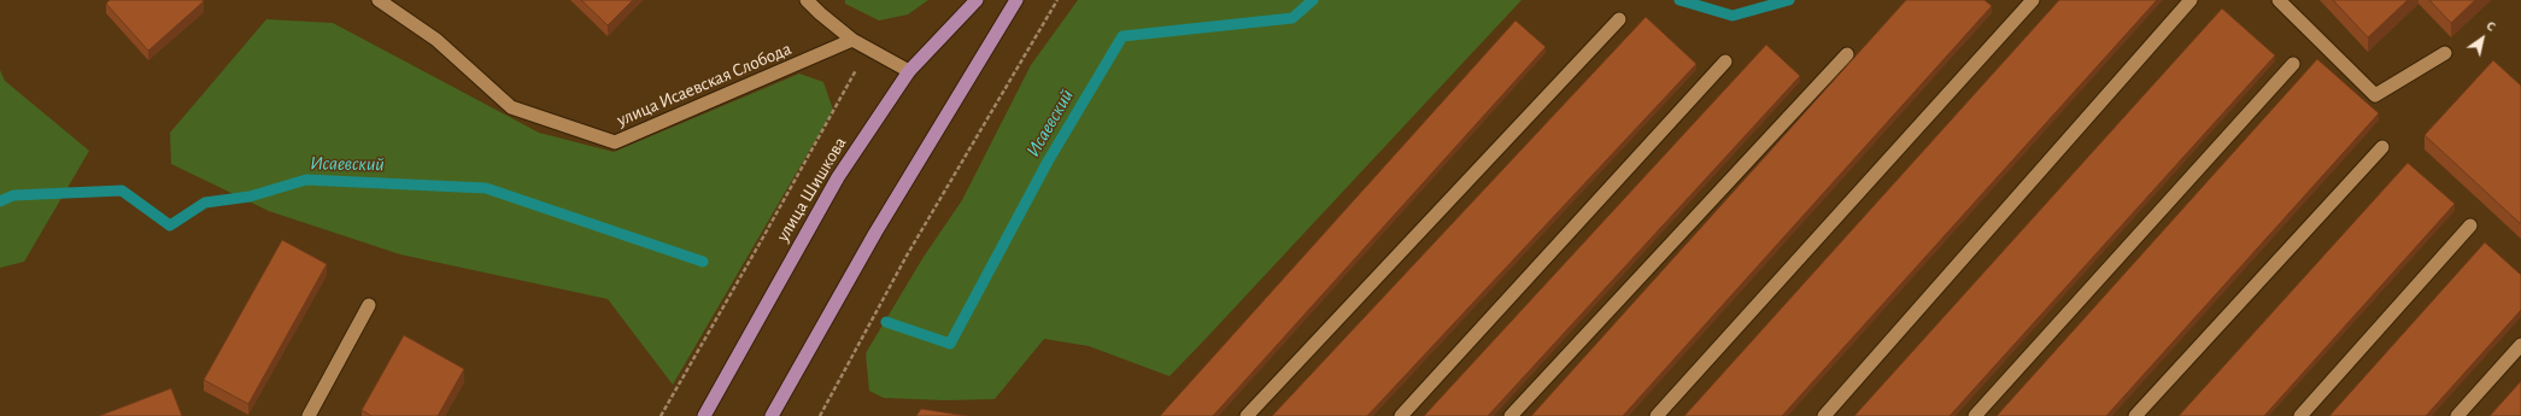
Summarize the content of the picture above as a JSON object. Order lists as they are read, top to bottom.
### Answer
{
  "streets": {
    "main road": ["улица Шишкова"],
    "street": ["улица Исаевская Слобода"]
  },
  "water": ["Исаевский"],
  "north": "top right"
}
